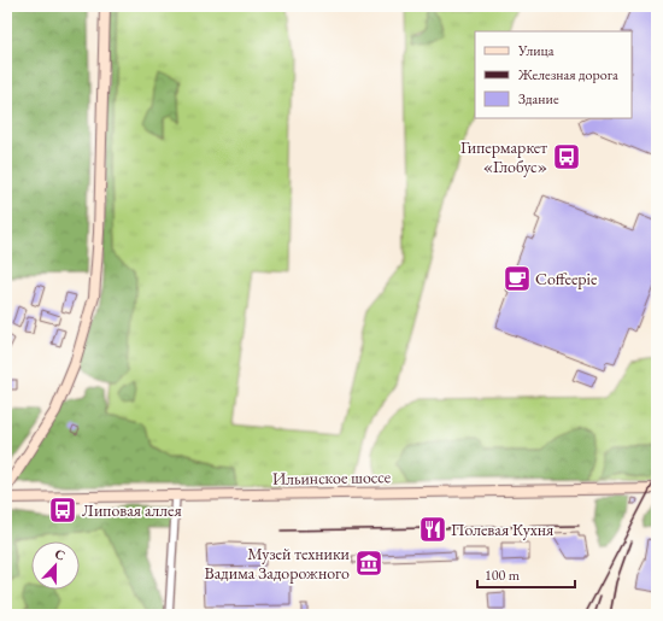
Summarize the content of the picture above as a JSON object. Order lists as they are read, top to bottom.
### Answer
{
  "streets": {
    "main road": ["Ильинское шоссе"]
  },
  "places": {
    "bus stop": ["Гипермаркет «Глобус»", "Липовая аллея"],
    "cafe": ["Coffeepie"],
    "restaurant": ["Полевая Кухня"],
    "museum": ["Музей техники Вадима Задорожного"]
  },
  "legend": ["Улица", "Железная дорога", "Здание"],
  "scale_bar": "100 m",
  "north": "top"
}
